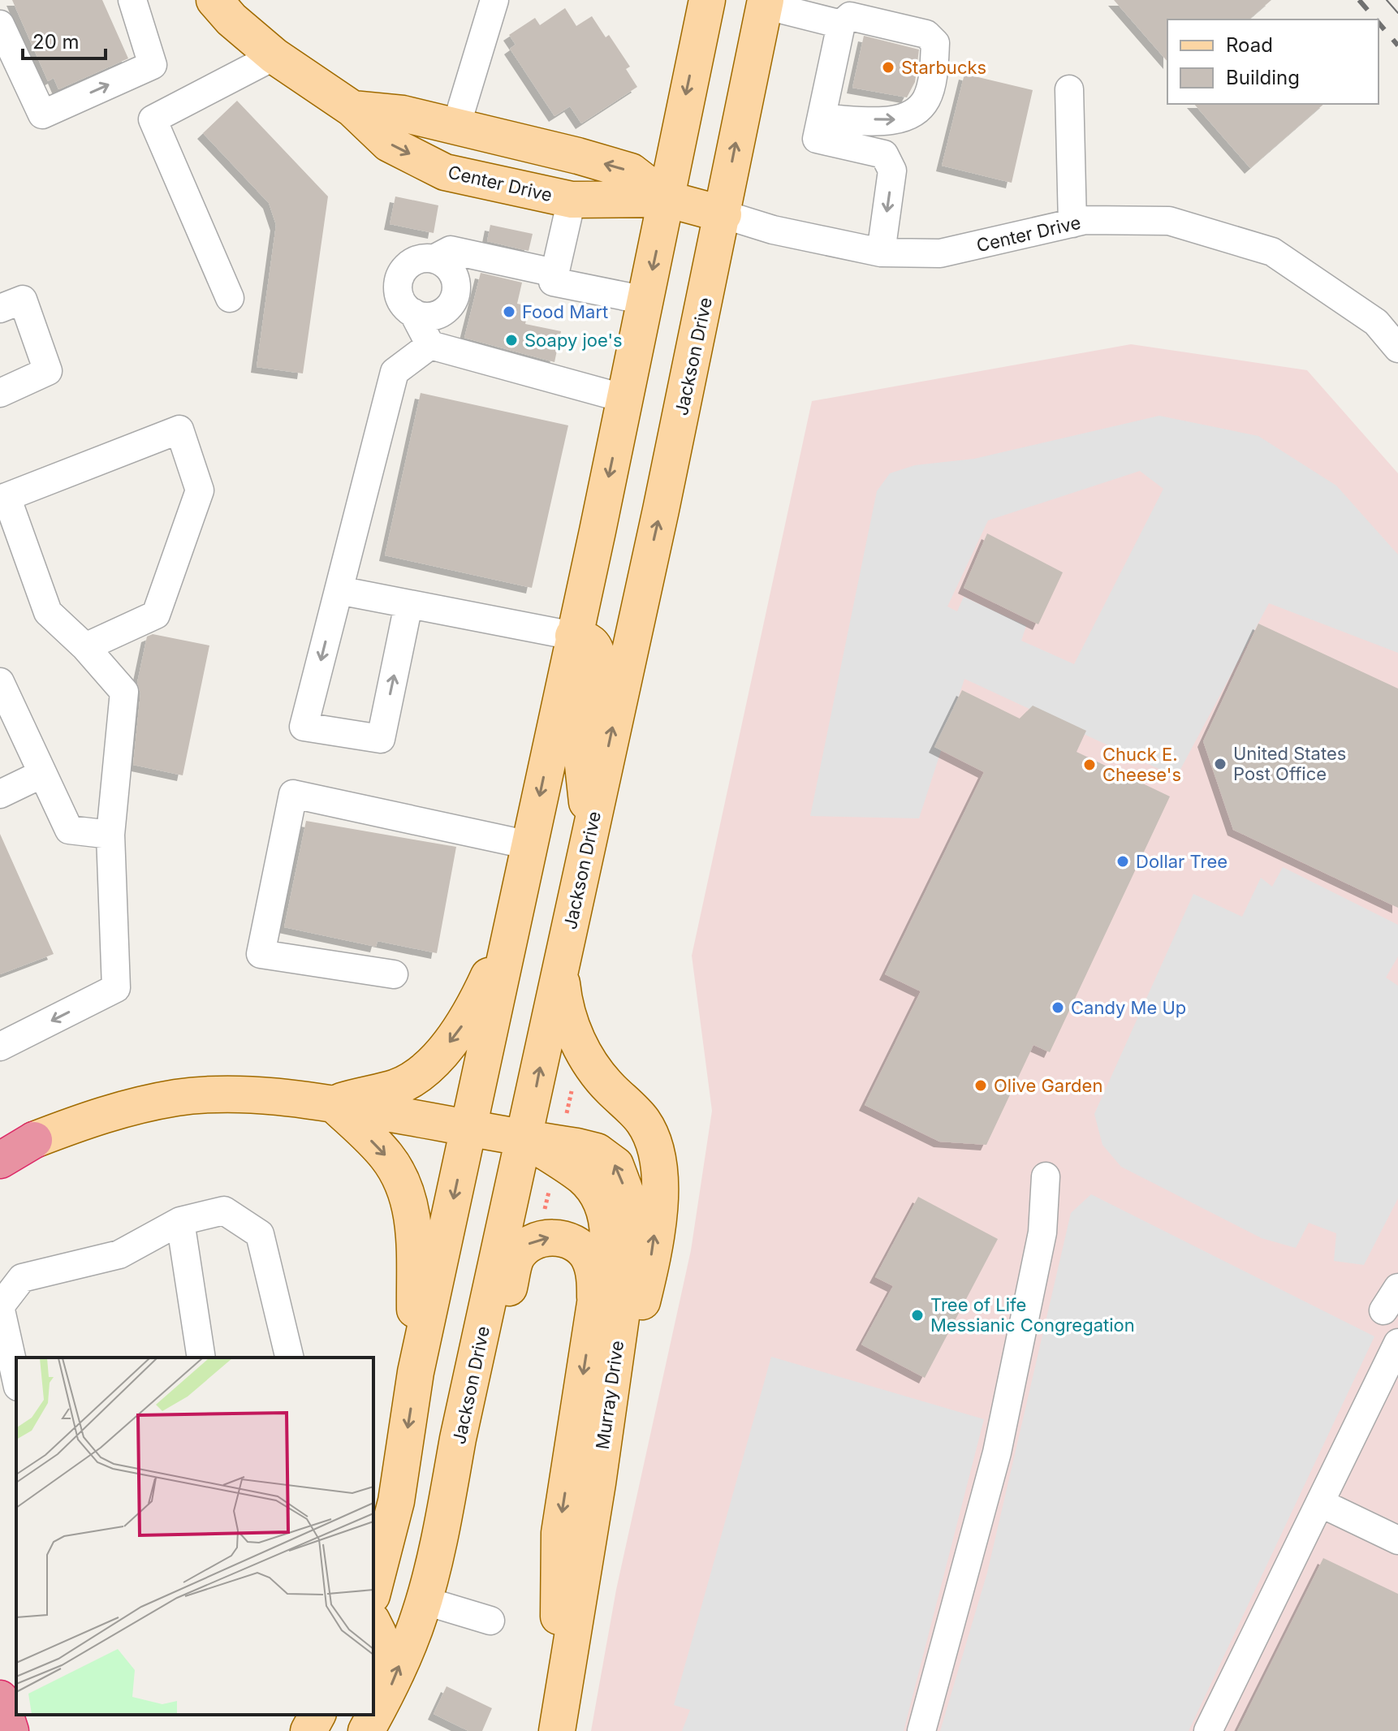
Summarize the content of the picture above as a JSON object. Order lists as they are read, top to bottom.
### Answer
{
  "streets": {
    "main road": ["Center Drive", "Jackson Drive", "Murray Drive"]
  },
  "crossings": [
    ["Center Drive", "Jackson Drive"],
    ["Jackson Drive", "Murray Drive"]
  ],
  "places": [
    "Starbucks",
    "Food Mart",
    "Soapy joe's",
    "United States Post Office",
    "Chuck E. Cheese's",
    "Dollar Tree",
    "Candy Me Up",
    "Olive Garden",
    "Tree of Life Messianic Congregation"
  ],
  "legend": ["Road", "Building"],
  "scale_bar": "20 m"
}
